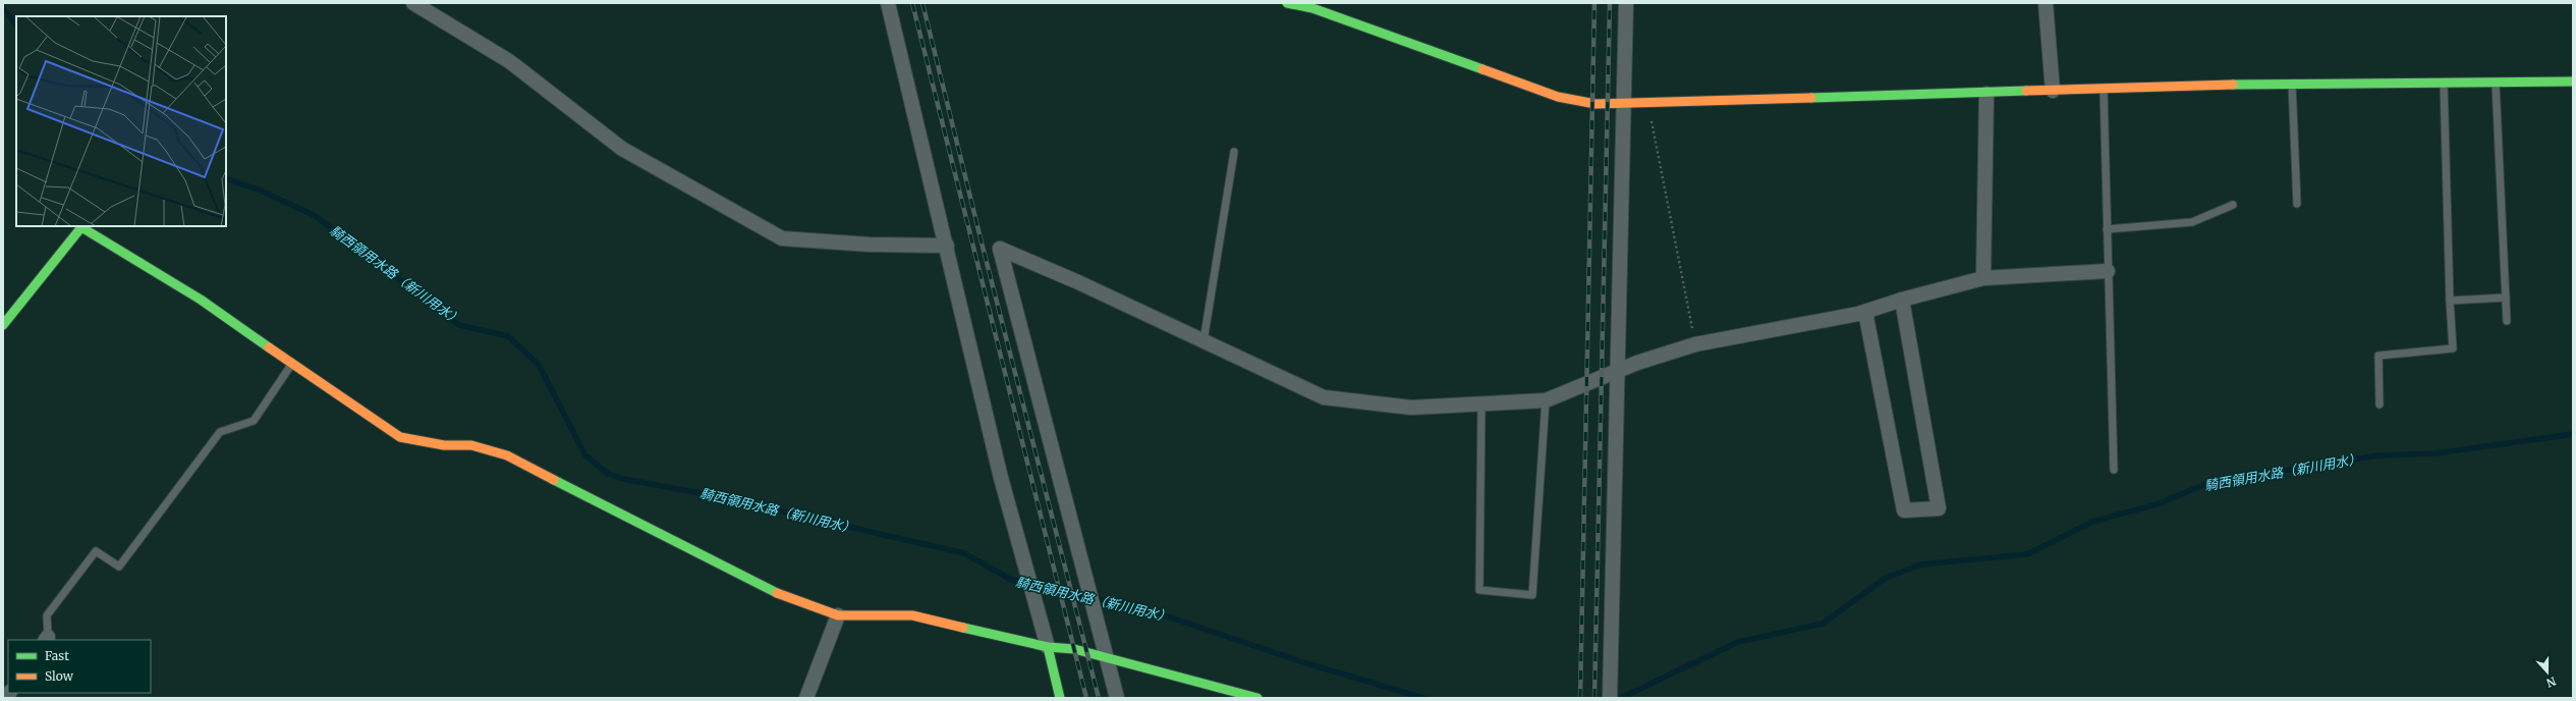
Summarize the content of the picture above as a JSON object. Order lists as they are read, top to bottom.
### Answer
{
  "water": ["騎西領用水路（新川用水）"],
  "legend": ["Fast", "Slow"],
  "north": "bottom"
}
